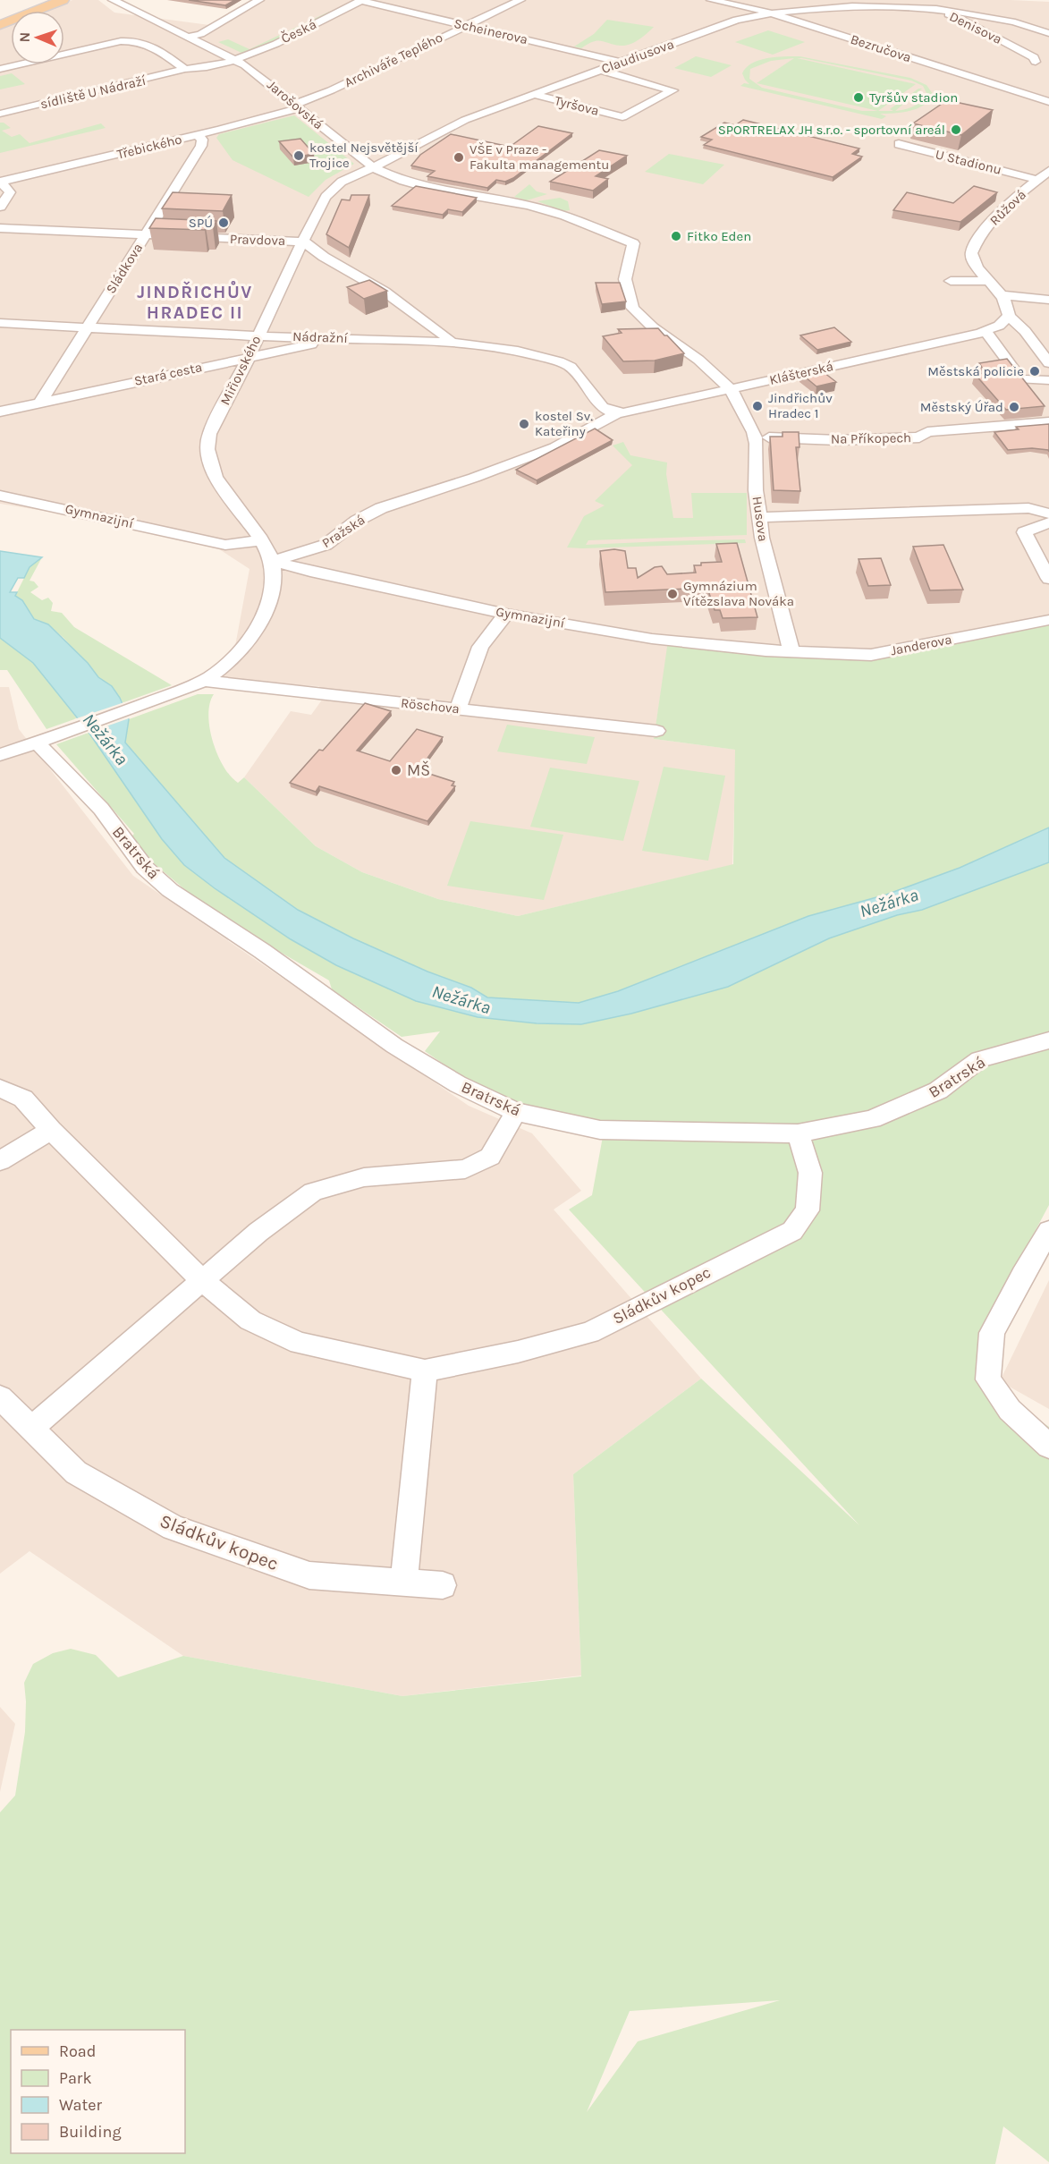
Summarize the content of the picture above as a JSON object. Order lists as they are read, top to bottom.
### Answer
{
  "streets": {
    "street": [
      "Denisova",
      "Česká",
      "Scheinerova",
      "Bezručova",
      "Claudiusova",
      "Archiváře Teplého",
      "sídliště U Nádraží",
      "Jarošovská",
      "Tyršova",
      "Třebického",
      "U Stadionu",
      "Růžová",
      "Pravdova",
      "Sládkova",
      "Nádražní",
      "Miřiovského",
      "Klášterská",
      "Stará cesta",
      "Na Příkopech",
      "Gymnazijní",
      "Husova",
      "Pražská",
      "Janderova",
      "Röschova",
      "Bratrská",
      "Sládkův kopec"
    ]
  },
  "crossings": [
    ["Denisova", "Claudiusova"],
    ["Česká", "Scheinerova"],
    ["Česká", "sídliště U Nádraží"],
    ["Česká", "Jarošovská"],
    ["Scheinerova", "Claudiusova"],
    ["Scheinerova", "Archiváře Teplého"],
    ["Bezručova", "Claudiusova"],
    ["Claudiusova", "Jarošovská"],
    ["Claudiusova", "Tyršova"],
    ["Claudiusova", "Miřiovského"],
    ["Archiváře Teplého", "Jarošovská"],
    ["Archiváře Teplého", "Třebického"],
    ["sídliště U Nádraží", "Jarošovská"],
    ["Jarošovská", "Třebického"],
    ["Jarošovská", "Miřiovského"],
    ["Jarošovská", "Husova"],
    ["Třebického", "Sládkova"],
    ["U Stadionu", "Růžová"],
    ["Pravdova", "Sládkova"],
    ["Pravdova", "Nádražní"],
    ["Pravdova", "Miřiovského"],
    ["Sládkova", "Nádražní"],
    ["Sládkova", "Stará cesta"],
    ["Nádražní", "Miřiovského"],
    ["Nádražní", "Klášterská"],
    ["Nádražní", "Stará cesta"],
    ["Nádražní", "Pražská"],
    ["Miřiovského", "Stará cesta"],
    ["Miřiovského", "Gymnazijní"],
    ["Miřiovského", "Pražská"],
    ["Klášterská", "Husova"],
    ["Klášterská", "Pražská"],
    ["Na Příkopech", "Husova"],
    ["Gymnazijní", "Husova"],
    ["Gymnazijní", "Pražská"],
    ["Gymnazijní", "Janderova"],
    ["Husova", "Janderova"],
    ["Bratrská", "Sládkův kopec"]
  ],
  "districts": ["JINDŘICHŮV HRADEC II"],
  "water": ["Nežárka"],
  "places": [
    "Tyršův stadion",
    "SPORTRELAX JH s.r.o. - sportovní areál",
    "kostel Nejsvětější Trojice",
    "VŠE v Praze - Fakulta managementu",
    "SPÚ",
    "Fitko Eden",
    "Městská policie",
    "Jindřichův Hradec 1",
    "Městský Úřad",
    "kostel Sv. Kateřiny",
    "Gymnázium Vítězslava Nováka",
    "MŠ"
  ],
  "legend": [
    "Road",
    "Park",
    "Water",
    "Building"
  ],
  "north": "left"
}
